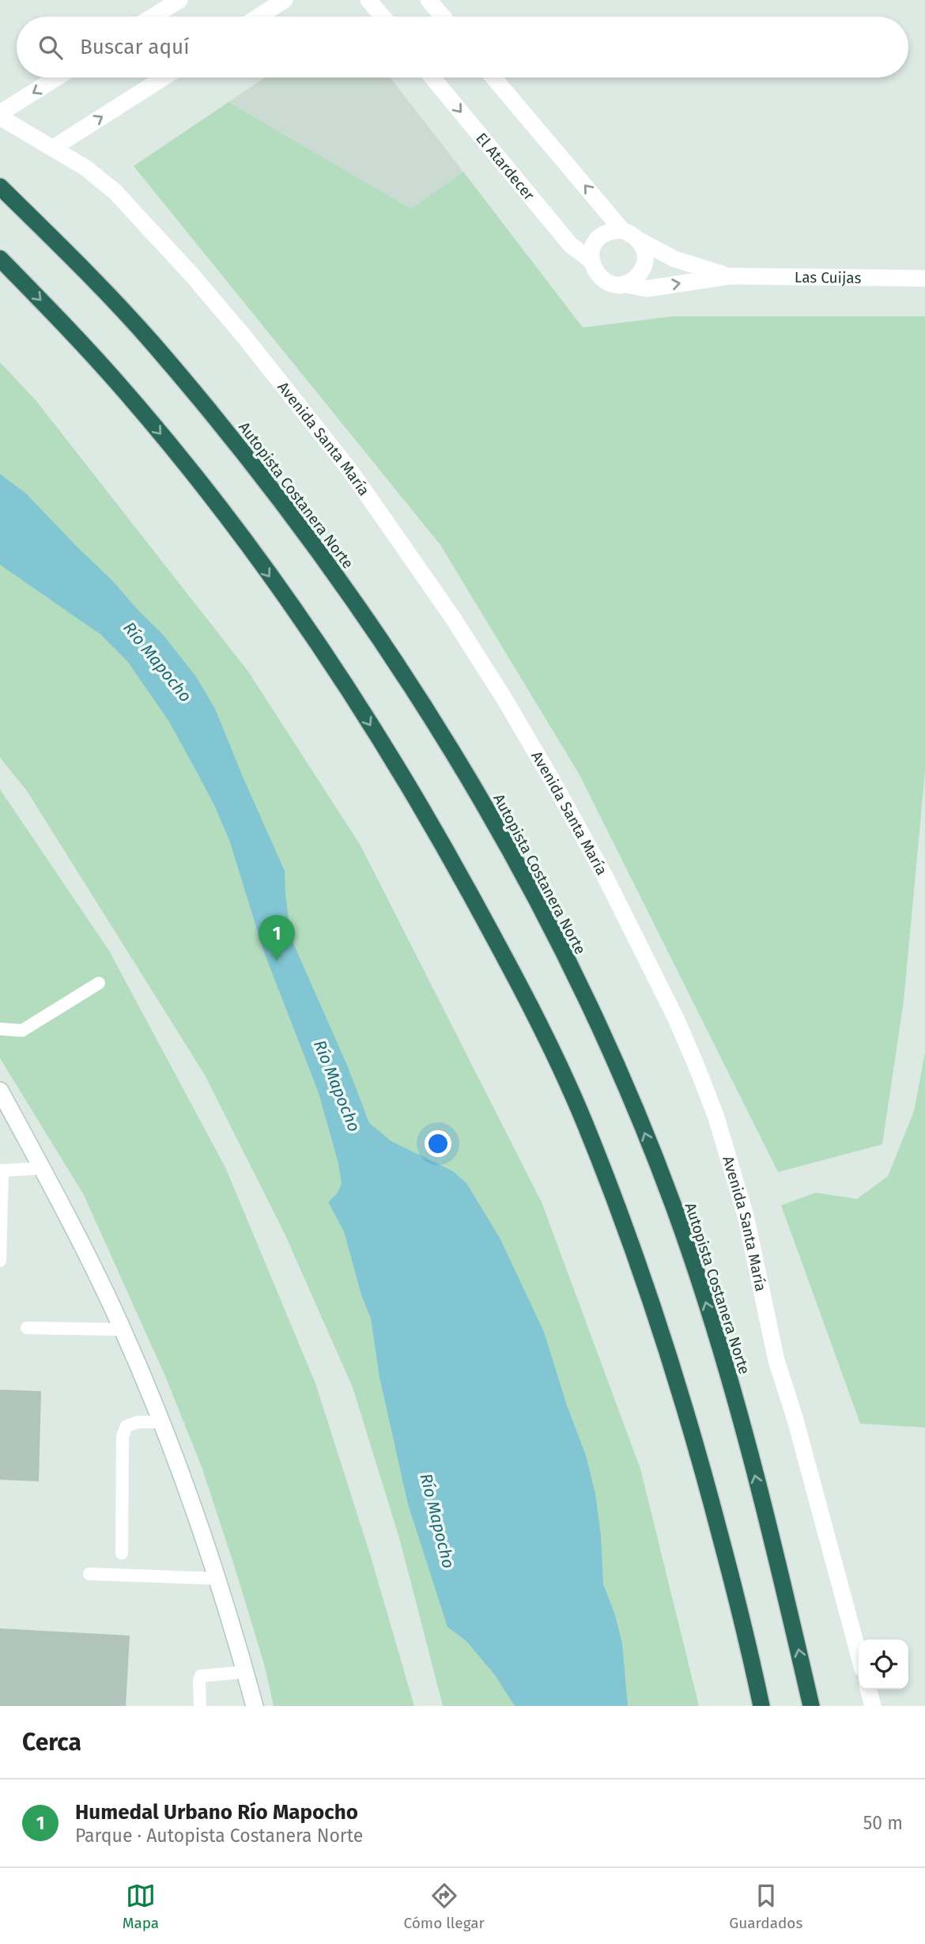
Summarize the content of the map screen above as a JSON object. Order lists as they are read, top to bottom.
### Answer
{
  "streets": {
    "highway": ["Autopista Costanera Norte"],
    "street": ["El Atardecer", "Las Cuijas", "Avenida Santa María"]
  },
  "crossings": [
    ["El Atardecer", "Las Cuijas"]
  ],
  "water": ["Río Mapocho"],
  "page": {
    "search": "Buscar aquí",
    "pins": "1",
    "heading": "Cerca",
    "list": [
      {
        "mark": "1",
        "name": "Humedal Urbano Río Mapocho",
        "note": "Parque · Autopista Costanera Norte",
        "value": "50 m"
      }
    ],
    "nav": ["Mapa", "Cómo llegar", "Guardados"]
  }
}
